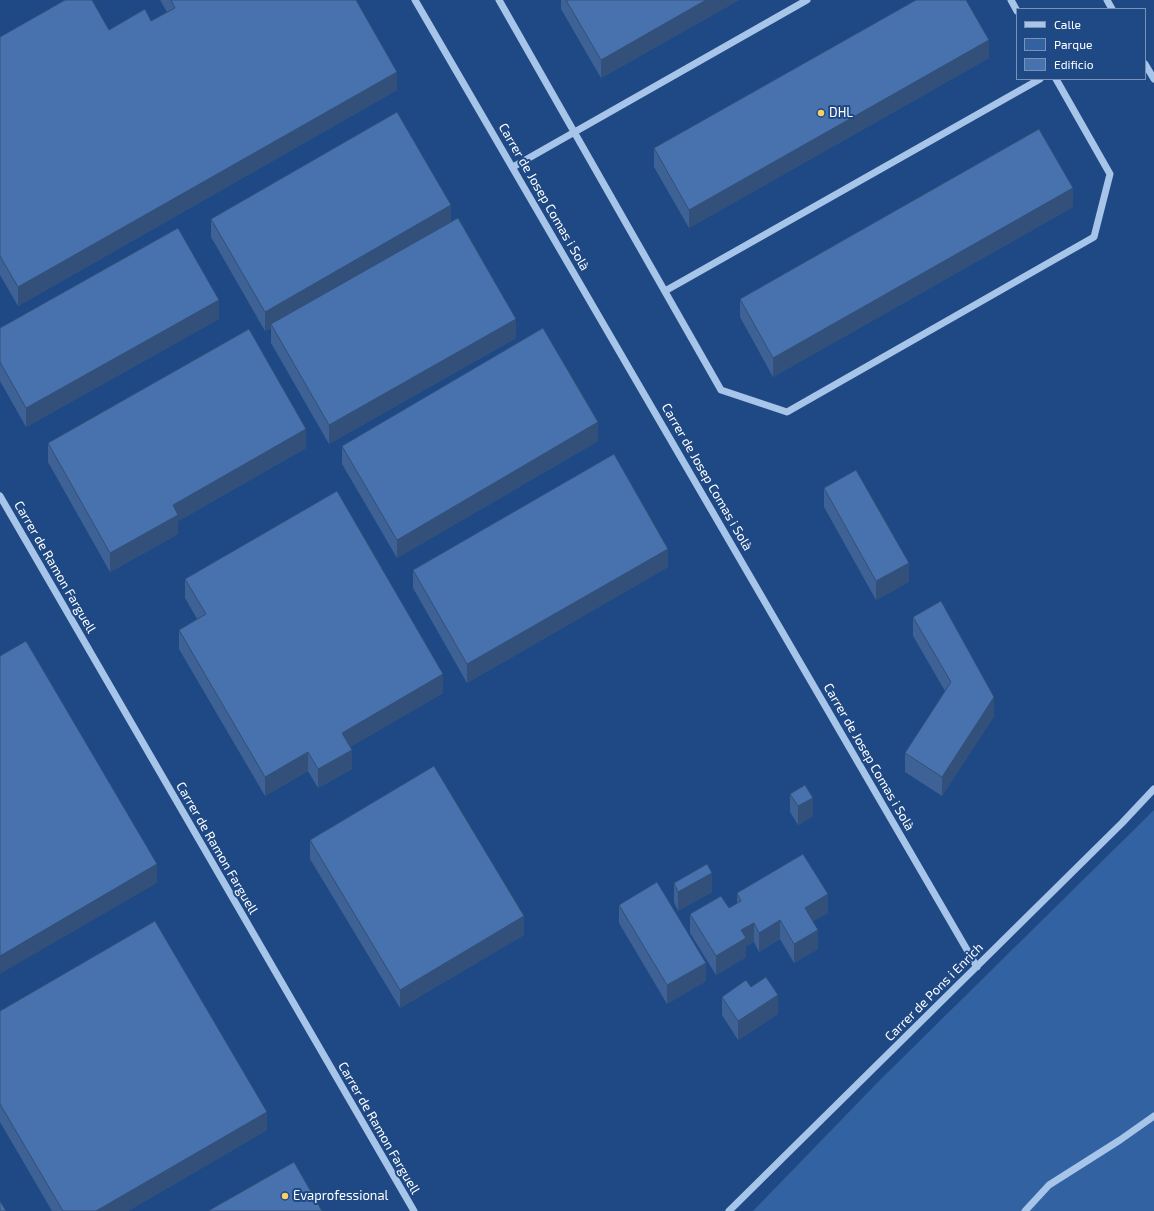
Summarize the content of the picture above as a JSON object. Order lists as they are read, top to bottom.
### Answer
{
  "streets": {
    "street": ["Carrer de Josep Comas i Solà", "Carrer de Ramon Farguell", "Carrer de Pons i Enrich"]
  },
  "crossings": [
    ["Carrer de Josep Comas i Solà", "Carrer de Pons i Enrich"]
  ],
  "places": ["DHL", "Evaprofessional"],
  "legend": ["Calle", "Parque", "Edificio"]
}
